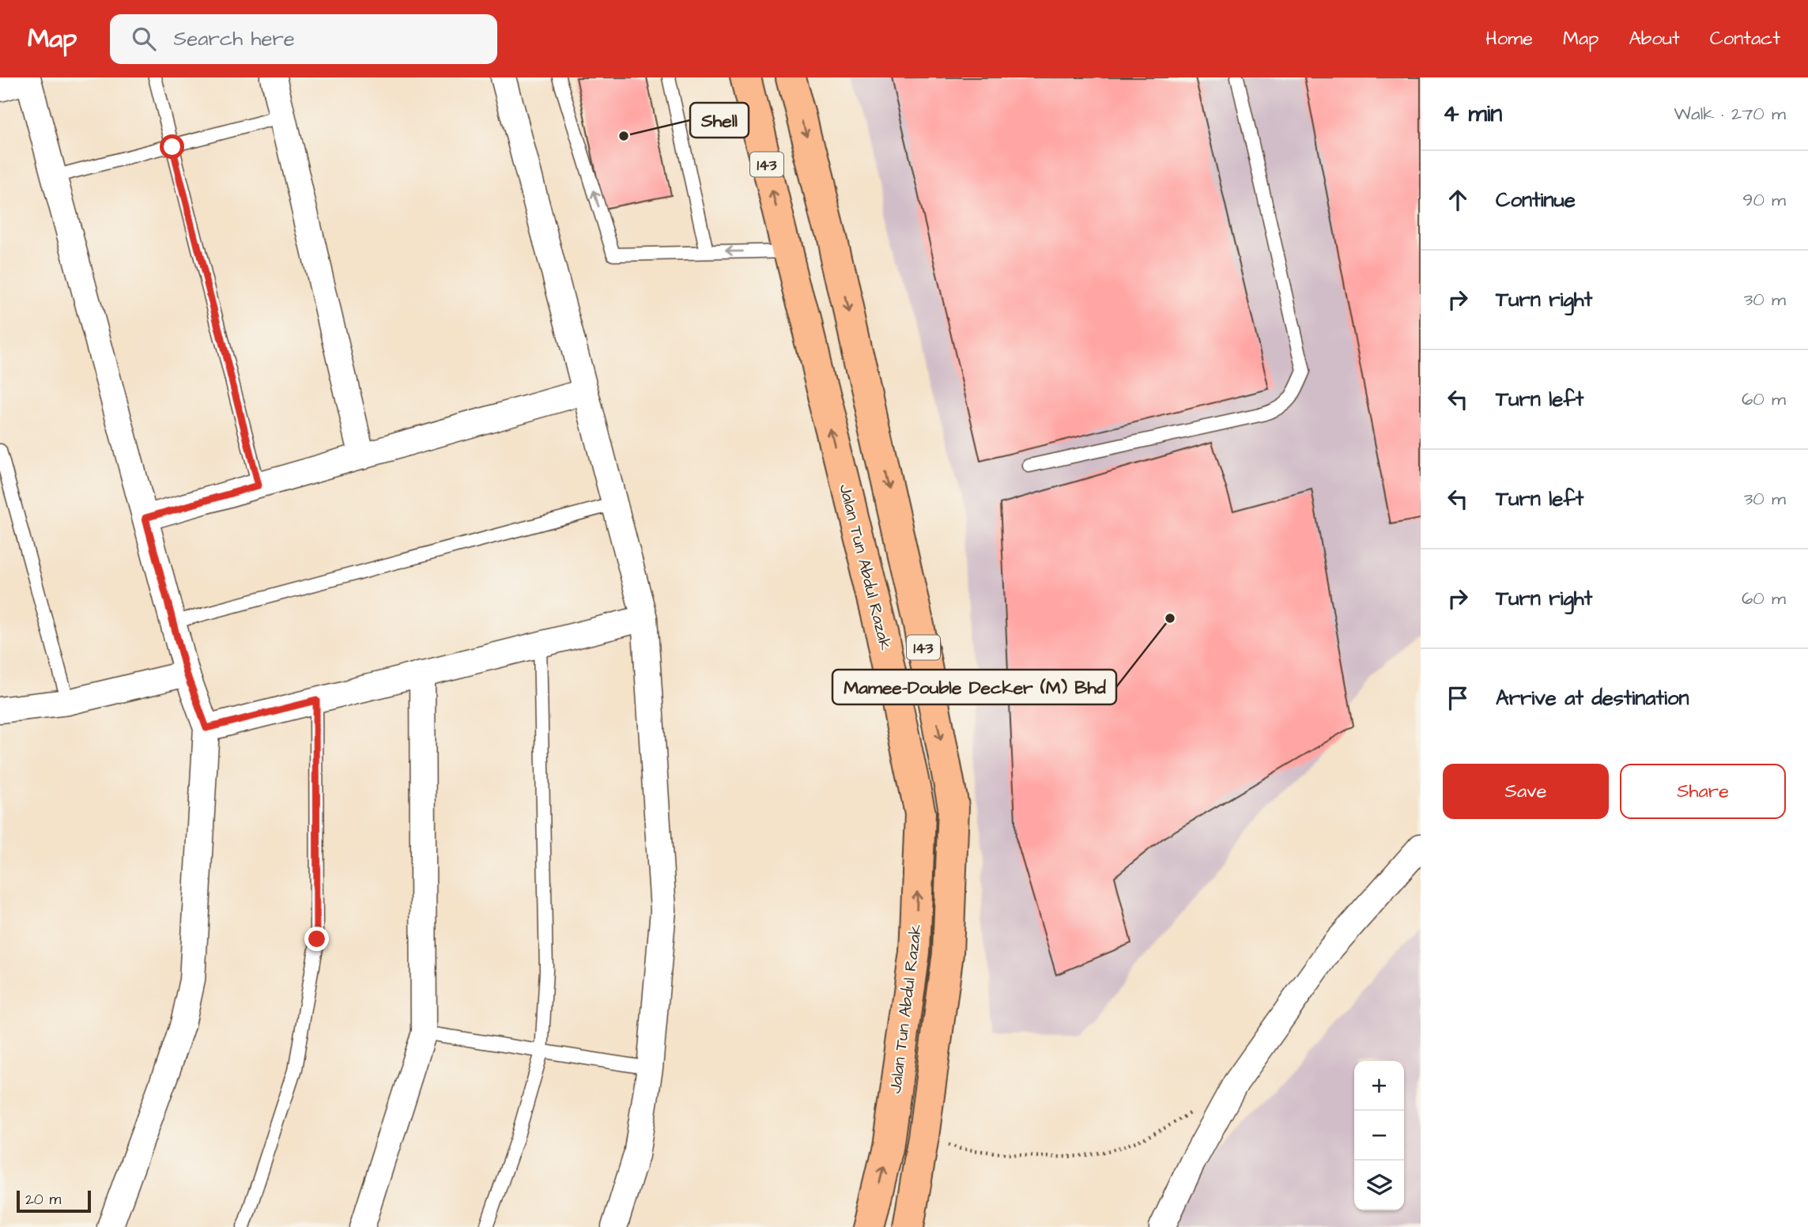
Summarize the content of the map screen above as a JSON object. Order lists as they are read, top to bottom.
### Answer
{
  "streets": {
    "highway": ["143", "Jalan Tun Abdul Razak"]
  },
  "places": ["Shell", "Mamee-Double Decker (M) Bhd"],
  "scale_bar": "20 m",
  "page": {
    "header": "Map",
    "search": "Search here",
    "nav": [
      "Home",
      "Map",
      "About",
      "Contact"
    ],
    "heading": ["4 min", "Walk · 270 m"],
    "list": [
      ["Continue", "90 m"],
      ["Turn right", "30 m"],
      ["Turn left", "60 m"],
      ["Turn left", "30 m"],
      ["Turn right", "60 m"],
      "Arrive at destination"
    ],
    "buttons": ["Save", "Share"],
    "map_buttons": ["+", "−"],
    "scale": "20 m"
  }
}
